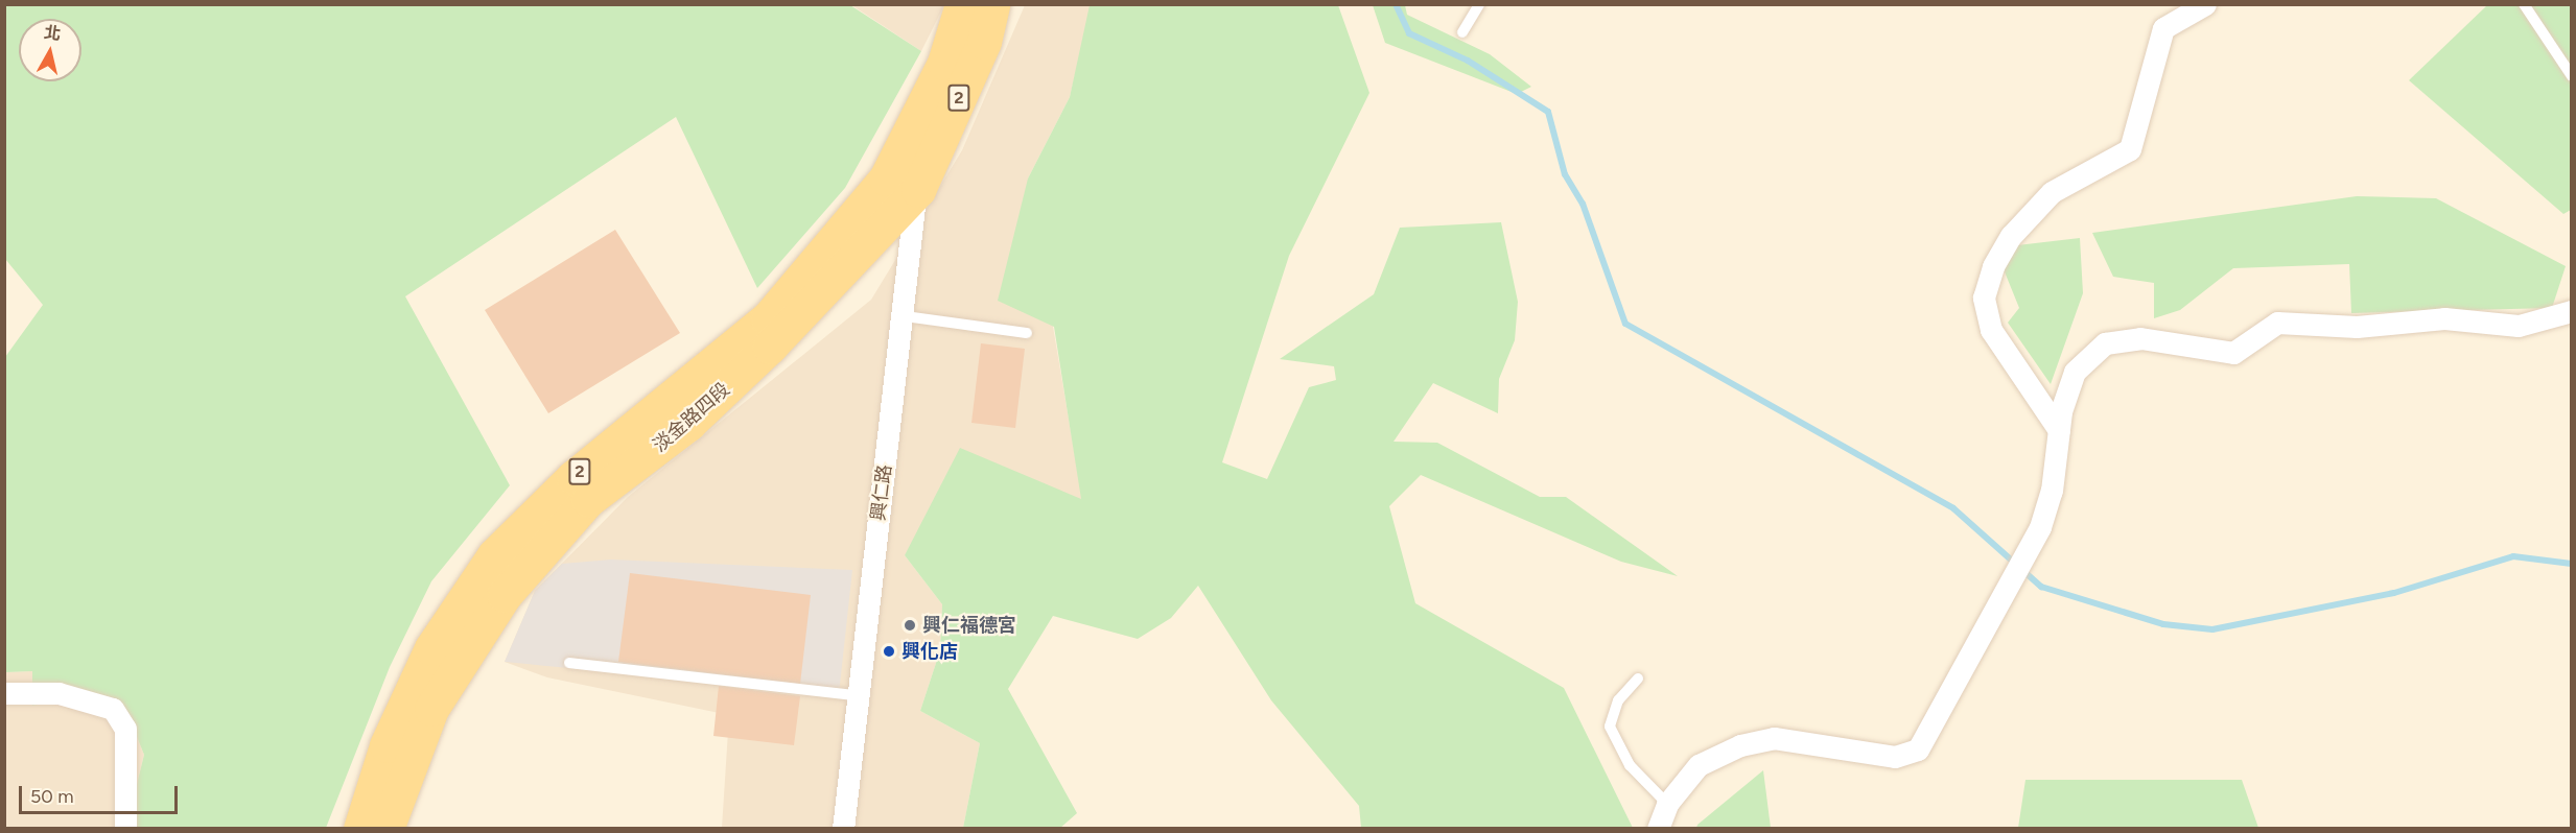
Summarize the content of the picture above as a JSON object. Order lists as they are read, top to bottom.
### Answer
{
  "streets": {
    "main road": ["2", "淡金路四段"],
    "street": ["興仁路"]
  },
  "crossings": [
    ["淡金路四段", "興仁路"]
  ],
  "places": ["興仁福德宮", "興化店"],
  "scale_bar": "50 m",
  "north": "top"
}
